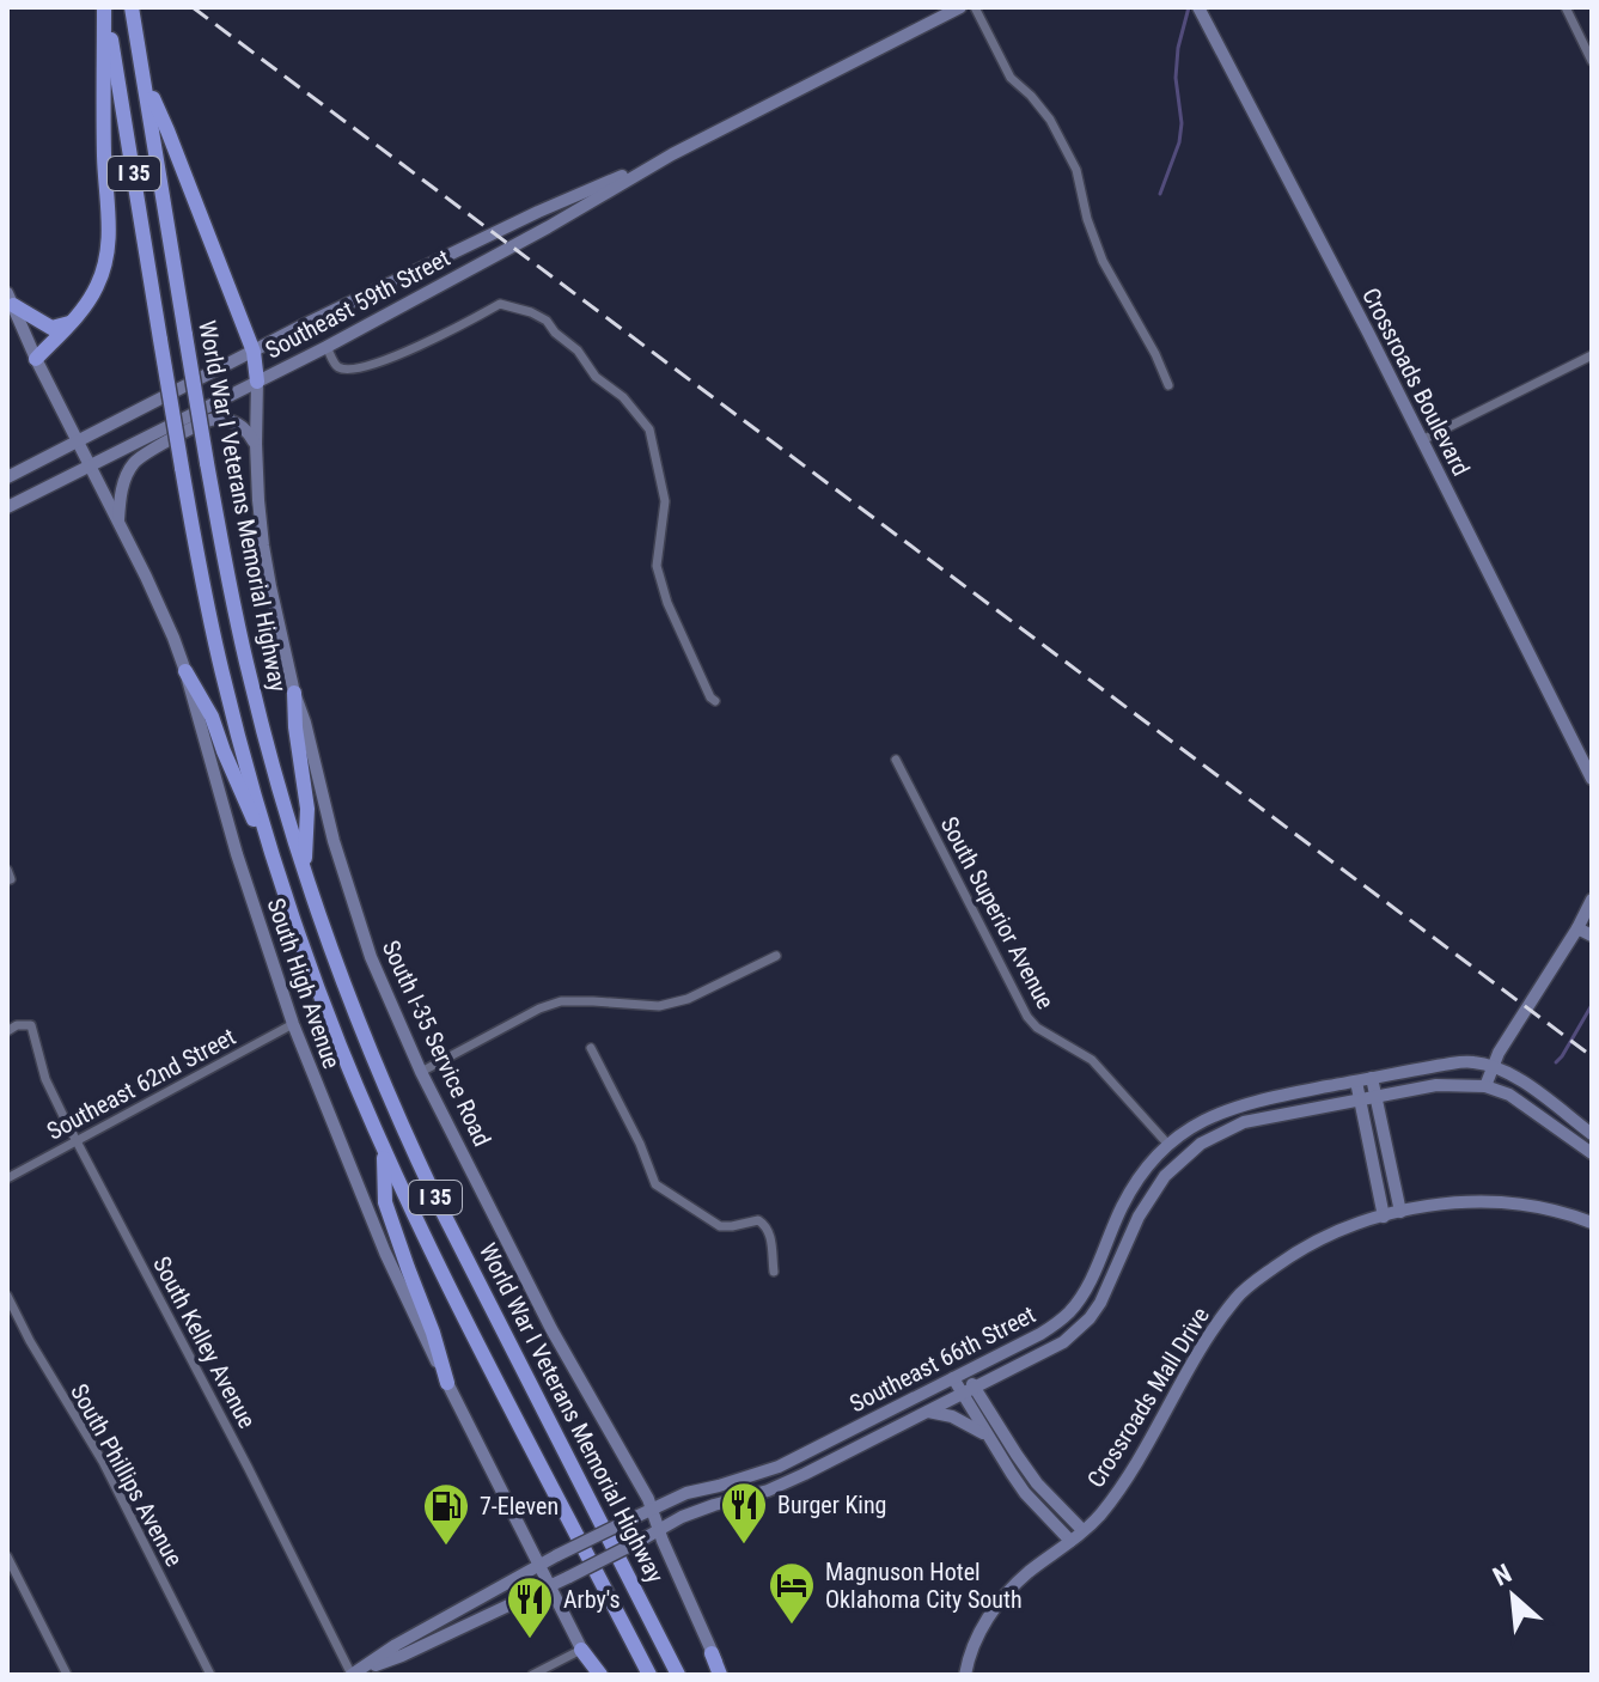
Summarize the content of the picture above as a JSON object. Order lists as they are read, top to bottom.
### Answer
{
  "streets": {
    "highway": ["I 35", "World War I Veterans Memorial Highway"],
    "main road": [
      "Southeast 59th Street",
      "Crossroads Boulevard",
      "South High Avenue",
      "South I-35 Service Road",
      "Southeast 66th Street",
      "Crossroads Mall Drive"
    ],
    "street": [
      "South Superior Avenue",
      "Southeast 62nd Street",
      "South Kelley Avenue",
      "South Phillips Avenue"
    ]
  },
  "crossings": [
    ["Southeast 59th Street", "South High Avenue"],
    ["Southeast 59th Street", "South I-35 Service Road"],
    ["South Superior Avenue", "Southeast 66th Street"],
    ["South High Avenue", "Southeast 62nd Street"],
    ["South High Avenue", "Southeast 66th Street"],
    ["South I-35 Service Road", "Southeast 66th Street"],
    ["Southeast 62nd Street", "South Kelley Avenue"],
    ["South Kelley Avenue", "Southeast 66th Street"]
  ],
  "places": {
    "restaurant": ["Burger King", "Arby's"],
    "fuel station": ["7-Eleven"],
    "hotel": ["Magnuson Hotel Oklahoma City South"]
  },
  "north": "top left"
}
